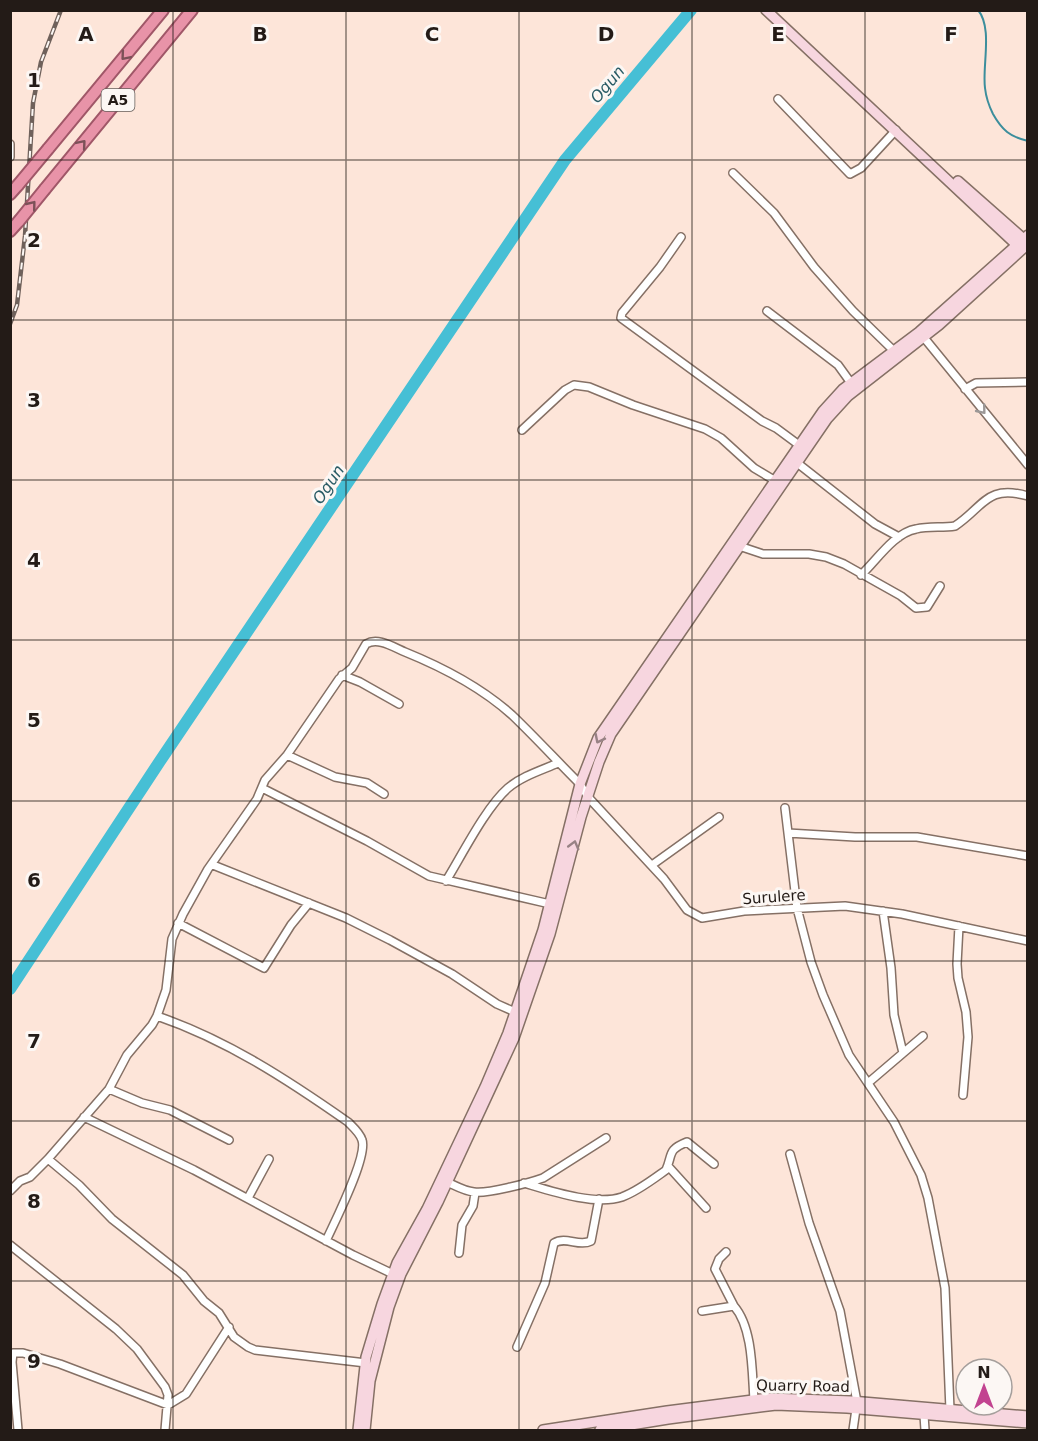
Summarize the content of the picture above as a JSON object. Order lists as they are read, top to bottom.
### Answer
{
  "streets": {
    "highway": ["A5"],
    "main road": ["Quarry Road"],
    "street": ["Surulere"]
  },
  "water": ["Ogun"],
  "north": "top",
  "grid": {
    "columns": [
      "A",
      "B",
      "C",
      "D",
      "E",
      "F"
    ],
    "rows": [
      "1",
      "2",
      "3",
      "4",
      "5",
      "6",
      "7",
      "8",
      "9"
    ]
  }
}
